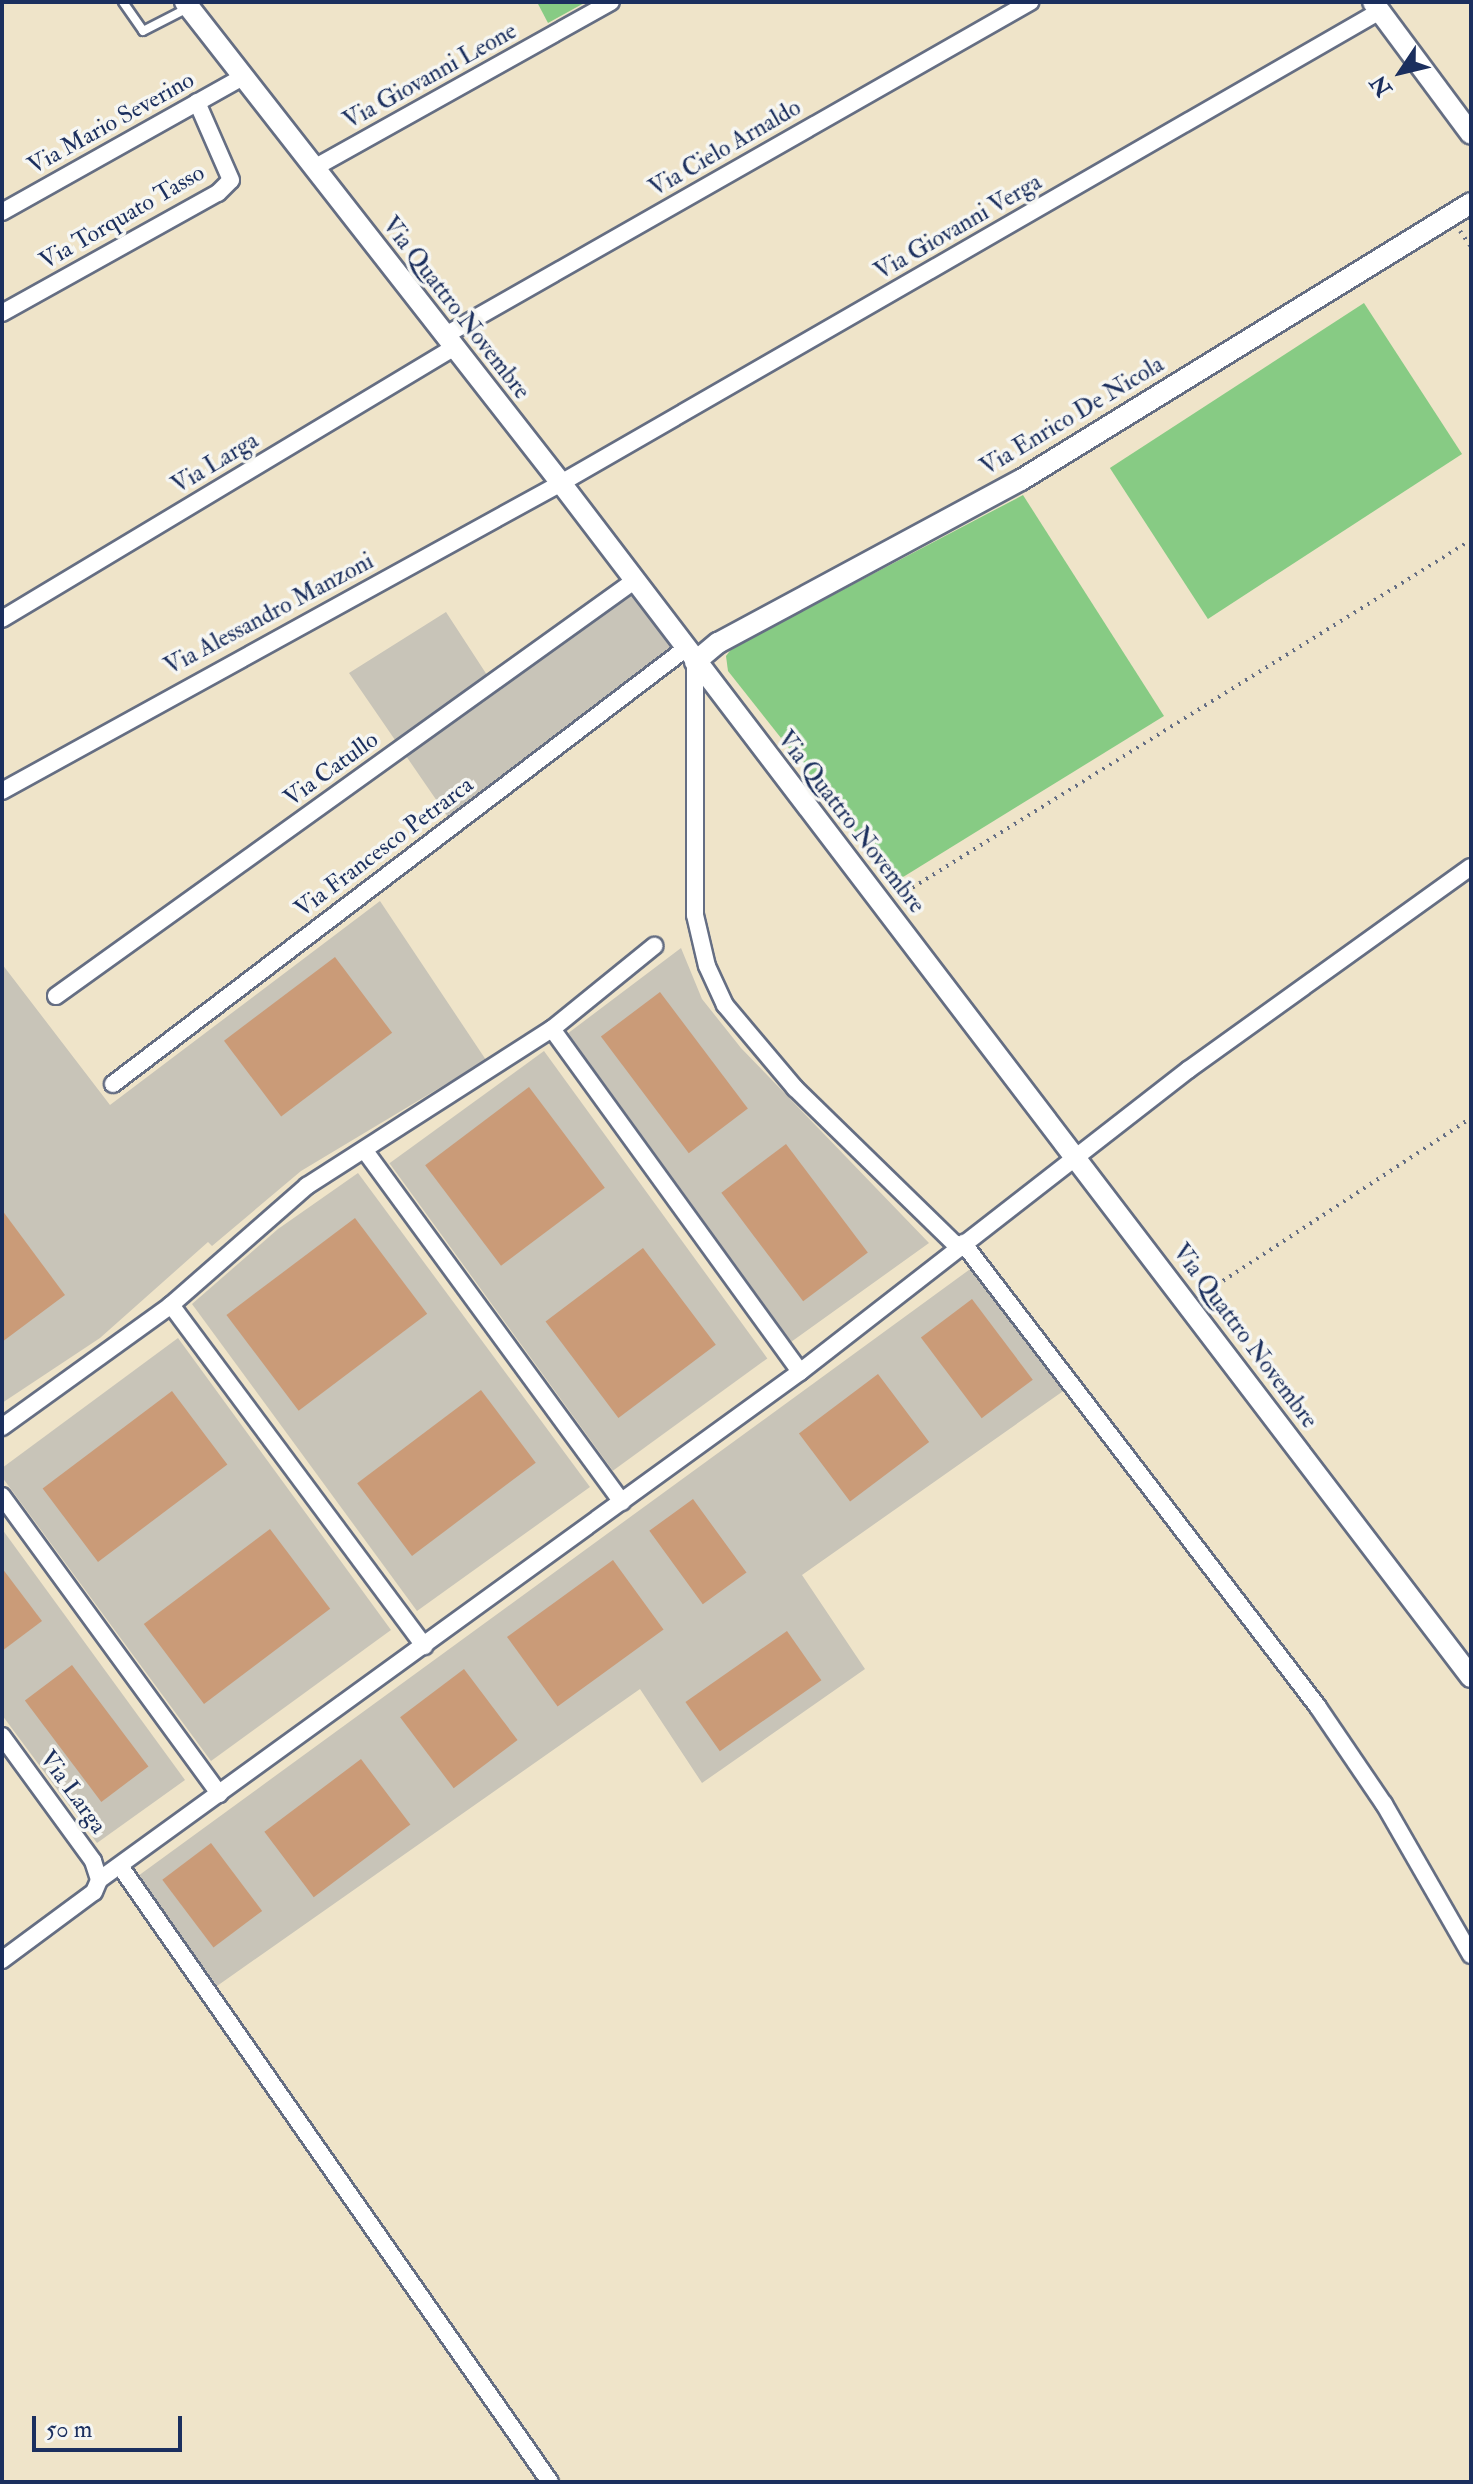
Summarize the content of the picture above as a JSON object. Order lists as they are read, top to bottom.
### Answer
{
  "streets": {
    "street": [
      "Via Giovanni Leone",
      "Via Mario Severino",
      "Via Cielo Arnaldo",
      "Via Torquato Tasso",
      "Via Giovanni Verga",
      "Via Quattro Novembre",
      "Via Enrico De Nicola",
      "Via Larga",
      "Via Alessandro Manzoni",
      "Via Catullo",
      "Via Francesco Petrarca"
    ]
  },
  "crossings": [
    ["Via Giovanni Leone", "Via Quattro Novembre"],
    ["Via Mario Severino", "Via Torquato Tasso"],
    ["Via Mario Severino", "Via Quattro Novembre"],
    ["Via Cielo Arnaldo", "Via Quattro Novembre"],
    ["Via Cielo Arnaldo", "Via Larga"],
    ["Via Giovanni Verga", "Via Quattro Novembre"],
    ["Via Giovanni Verga", "Via Alessandro Manzoni"],
    ["Via Quattro Novembre", "Via Enrico De Nicola"],
    ["Via Quattro Novembre", "Via Larga"],
    ["Via Quattro Novembre", "Via Alessandro Manzoni"],
    ["Via Quattro Novembre", "Via Catullo"],
    ["Via Quattro Novembre", "Via Francesco Petrarca"],
    ["Via Enrico De Nicola", "Via Francesco Petrarca"]
  ],
  "scale_bar": "50 m",
  "north": "bottom left"
}
